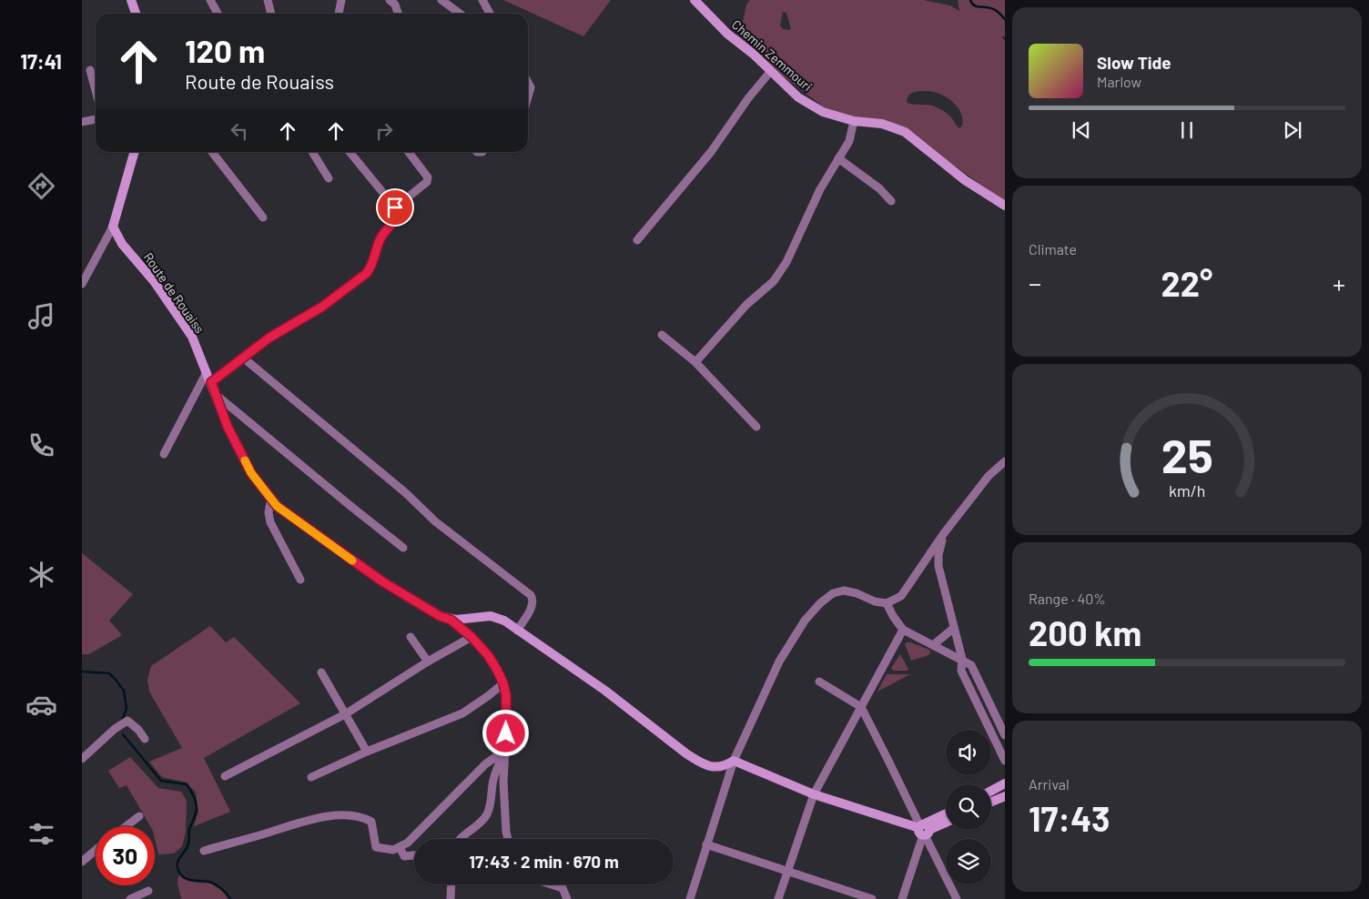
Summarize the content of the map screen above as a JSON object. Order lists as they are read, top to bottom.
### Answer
{
  "streets": {
    "street": ["Chemin Zemmouri", "Route de Rouaiss"]
  },
  "page": {
    "tabs": "17:41",
    "turn": ["120 m", "Route de Rouaiss"],
    "song": ["Slow Tide", "Marlow"],
    "tile": [
      "Climate",
      ["Range · 40%", "200 km"],
      ["Arrival", "17:43"]
    ],
    "heat": ["−", "22°", "+"],
    "limit": "30",
    "trip": "17:43 · 2 min · 670 m",
    "gauge": ["25", "km/h"]
  }
}
